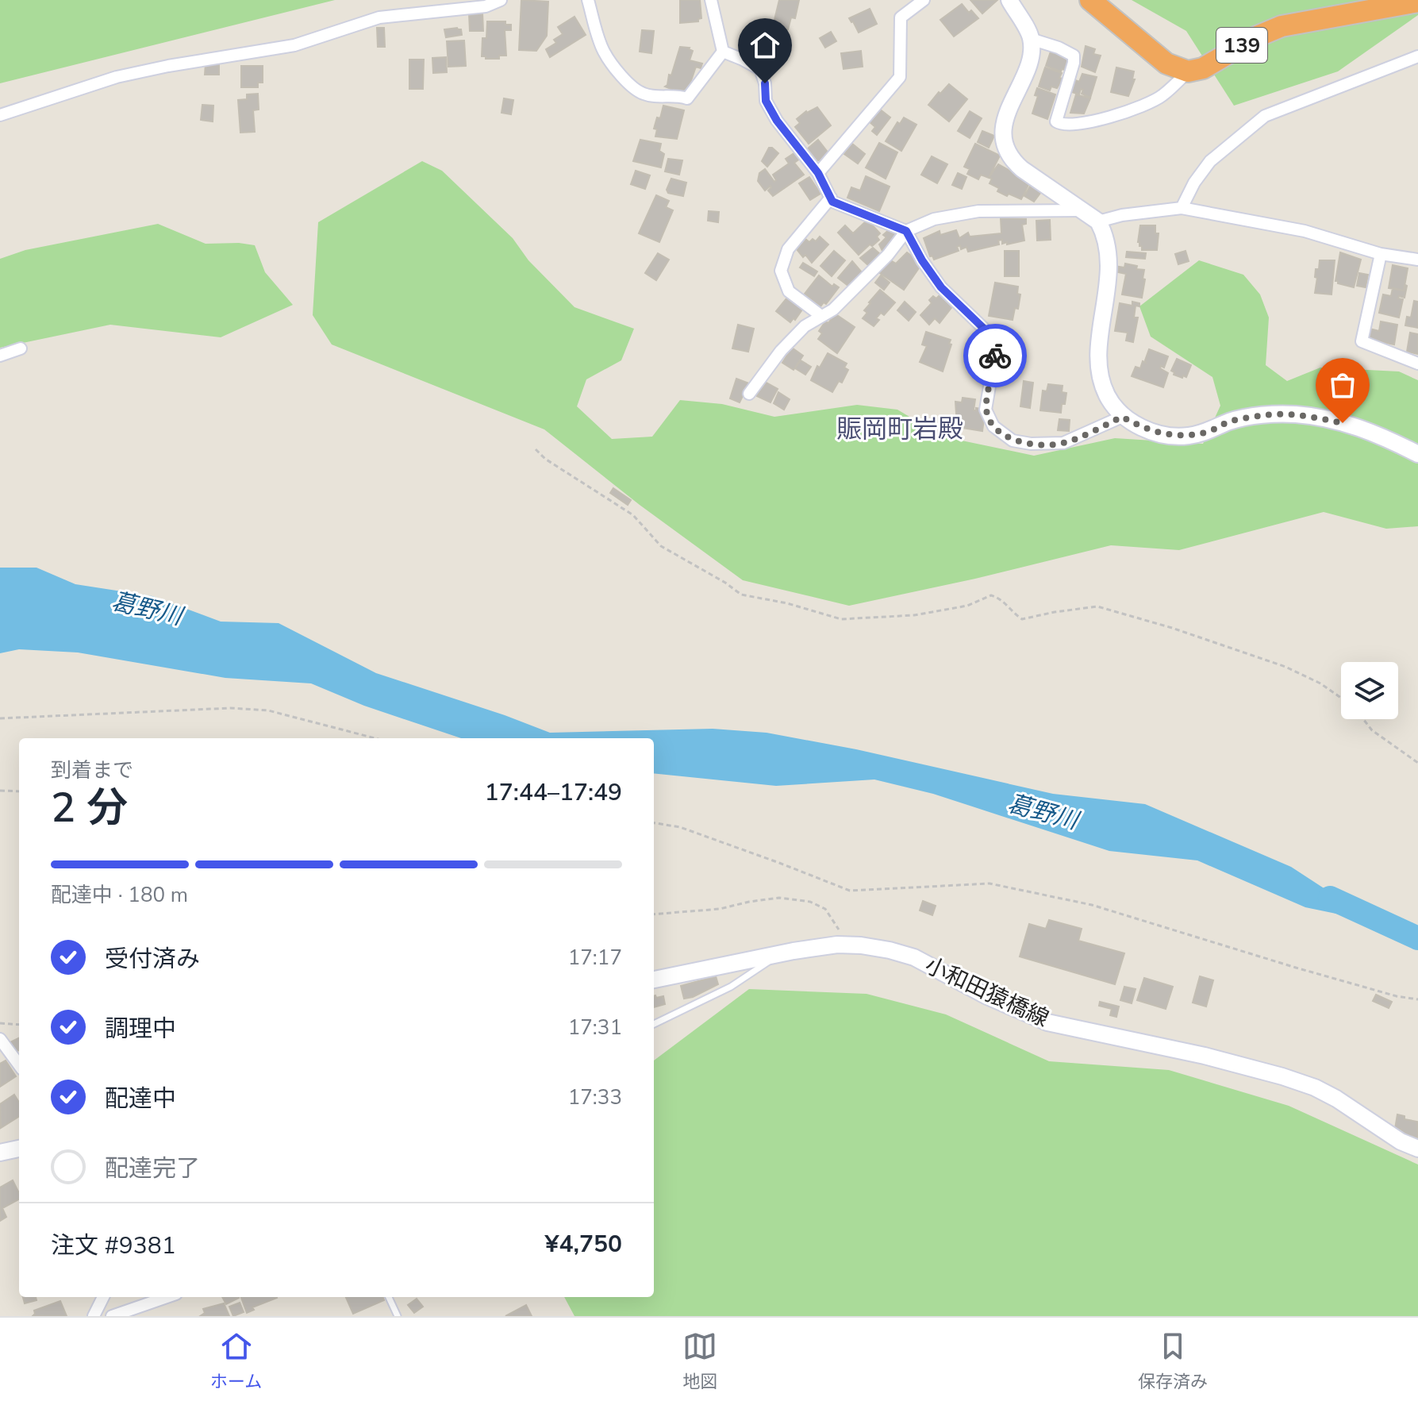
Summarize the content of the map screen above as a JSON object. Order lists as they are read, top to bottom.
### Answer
{
  "streets": {
    "highway": ["139"],
    "main road": ["小和田猿橋線"]
  },
  "districts": ["賑岡町岩殿"],
  "water": ["葛野川"],
  "page": {
    "heading": ["2 分", "到着まで", "17:44–17:49"],
    "panel": ["注文 #9381", "¥4,750"],
    "bar": "配達中 · 180 m",
    "list": [
      ["受付済み", "17:17"],
      ["調理中", "17:31"],
      ["配達中", "17:33"],
      "配達完了"
    ],
    "tabs": ["ホーム", "地図", "保存済み"]
  }
}
